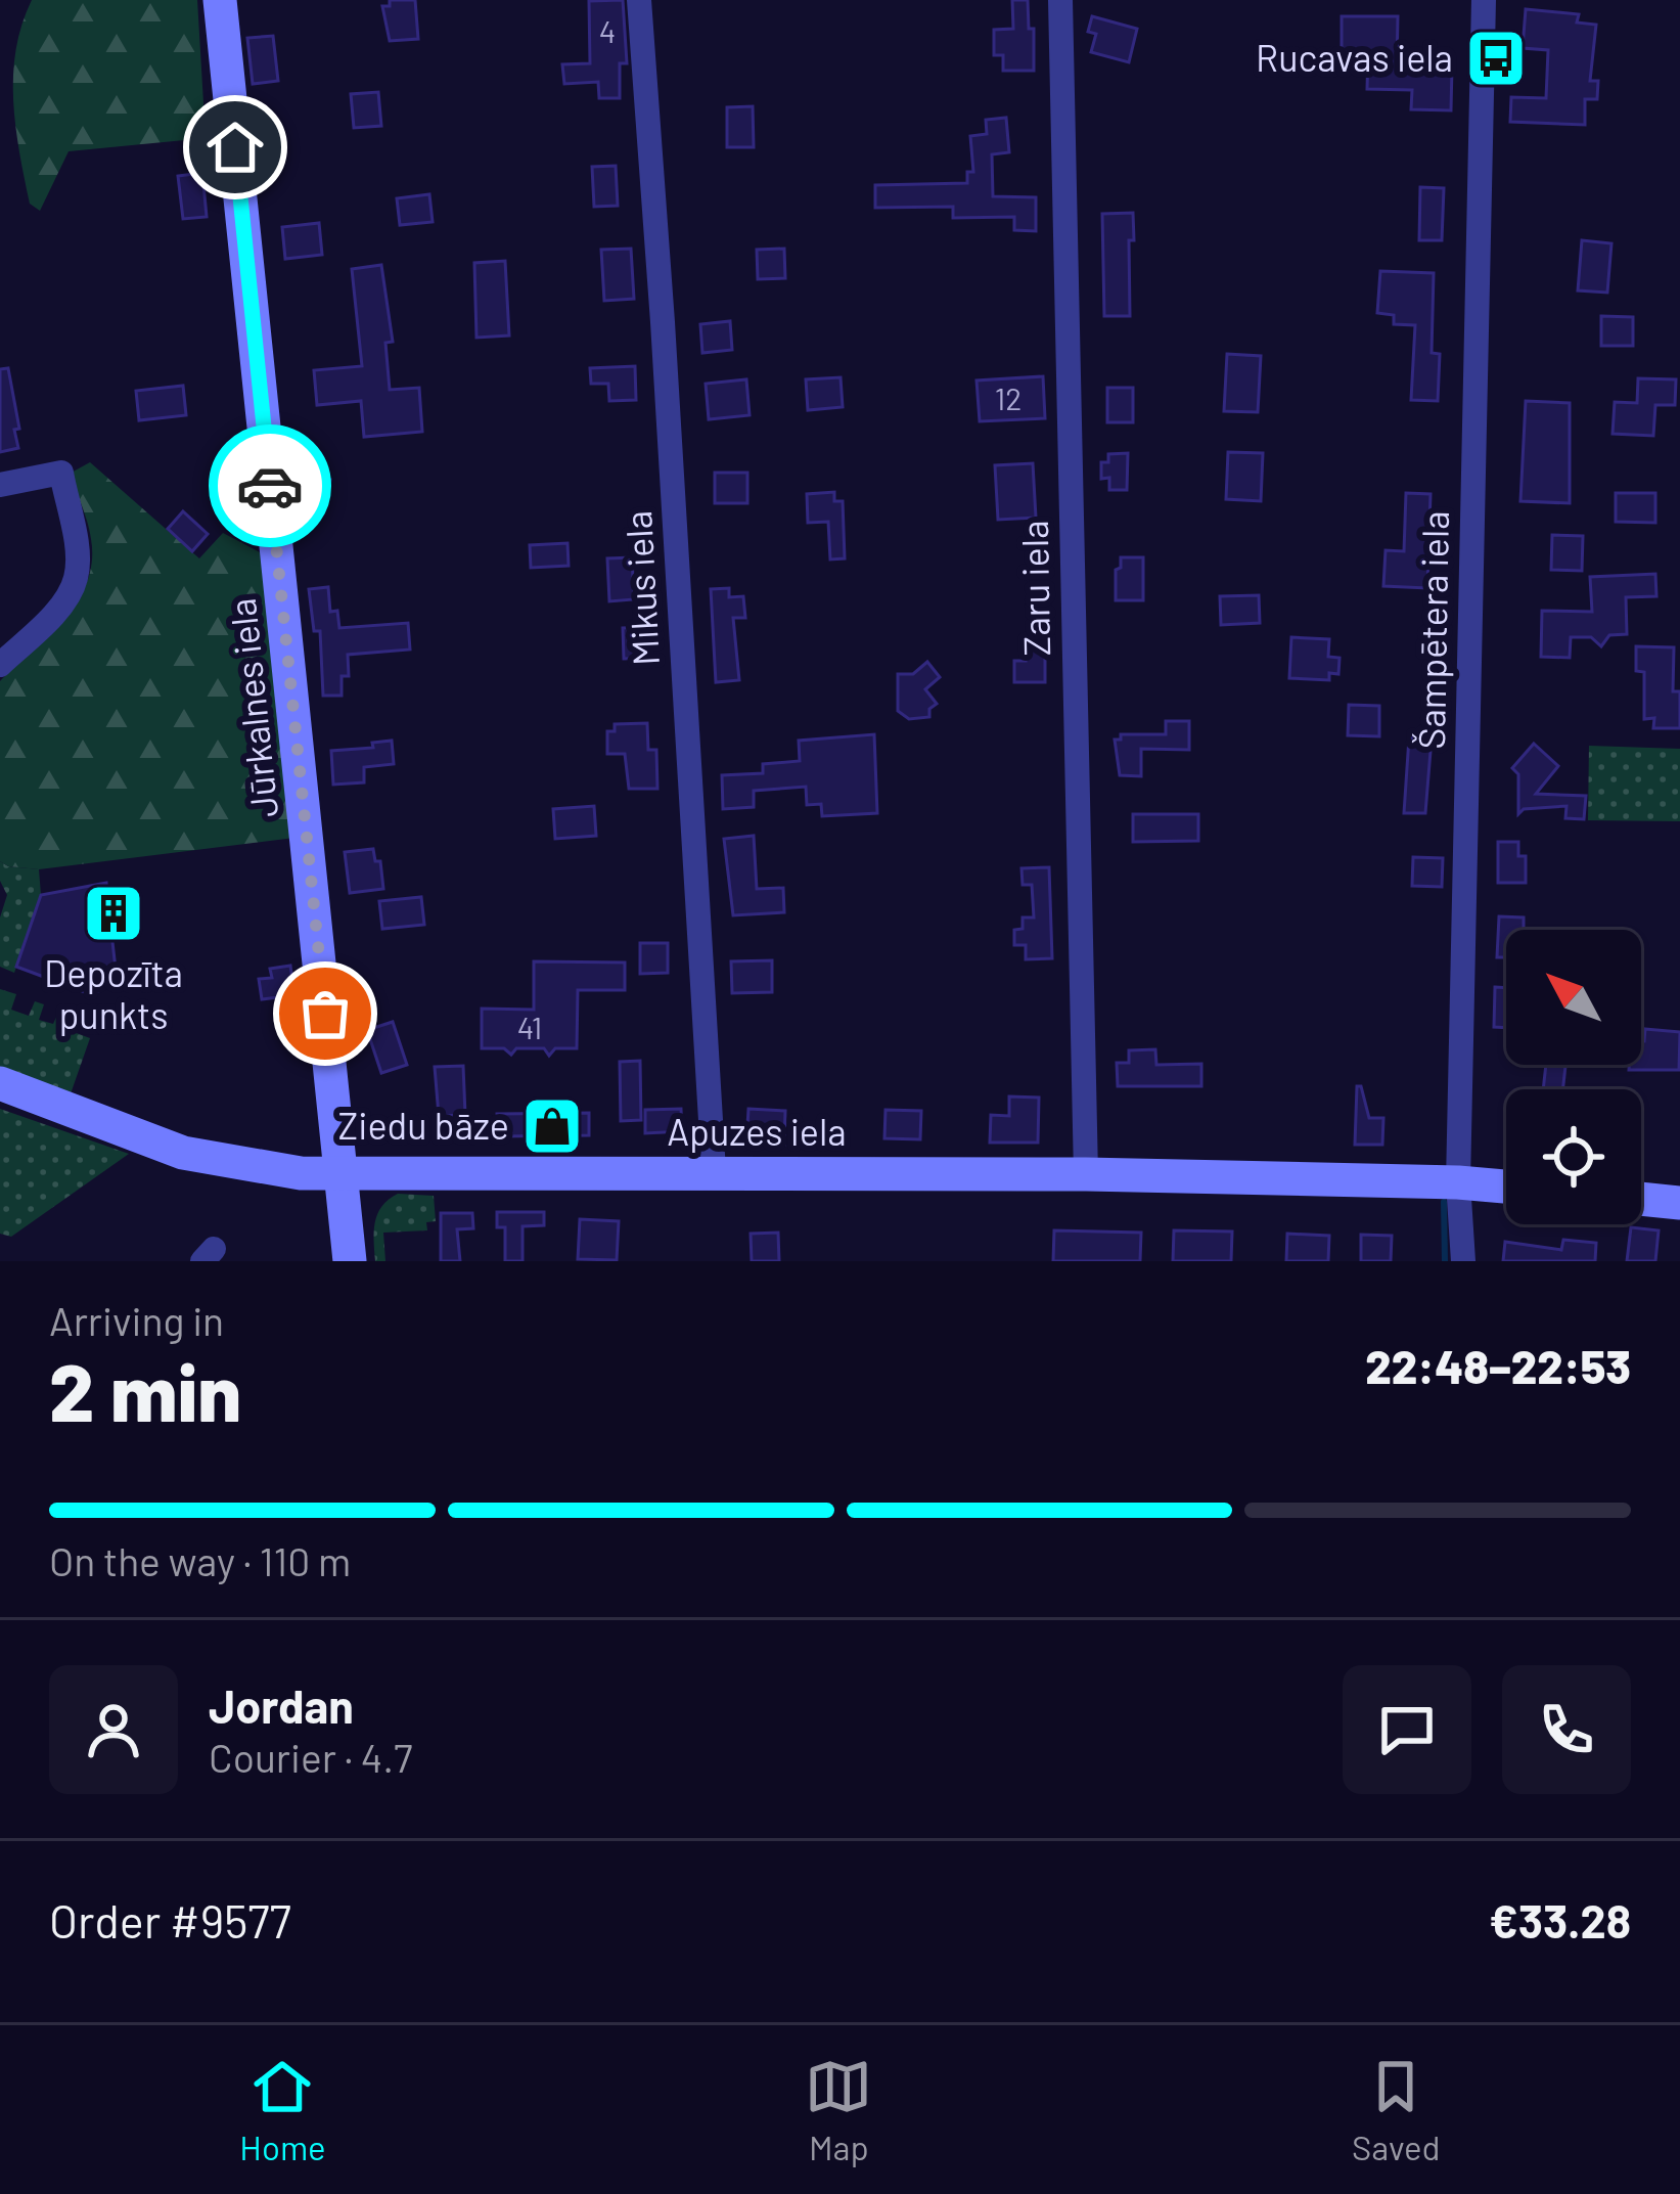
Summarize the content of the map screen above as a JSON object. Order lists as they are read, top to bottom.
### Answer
{
  "streets": {
    "street": [
      "Mikus iela",
      "Zaru iela",
      "Šampētera iela",
      "Jūrkalnes iela",
      "Apuzes iela"
    ]
  },
  "crossings": [
    ["Mikus iela", "Apuzes iela"],
    ["Zaru iela", "Apuzes iela"],
    ["Šampētera iela", "Apuzes iela"],
    ["Jūrkalnes iela", "Apuzes iela"]
  ],
  "places": {
    "bus stop": ["Rucavas iela"],
    "building": ["Depozīta punkts"],
    "shop": ["Ziedu bāze"]
  },
  "house_numbers": ["4", "12", "41"],
  "north": "top left",
  "page": {
    "heading": ["2 min", "Arriving in", "22:48–22:53"],
    "panel": [
      "Jordan",
      "Courier · 4.7",
      "Order #9577",
      "€33.28"
    ],
    "bar": "On the way · 110 m",
    "tabs": ["Home", "Map", "Saved"]
  }
}
